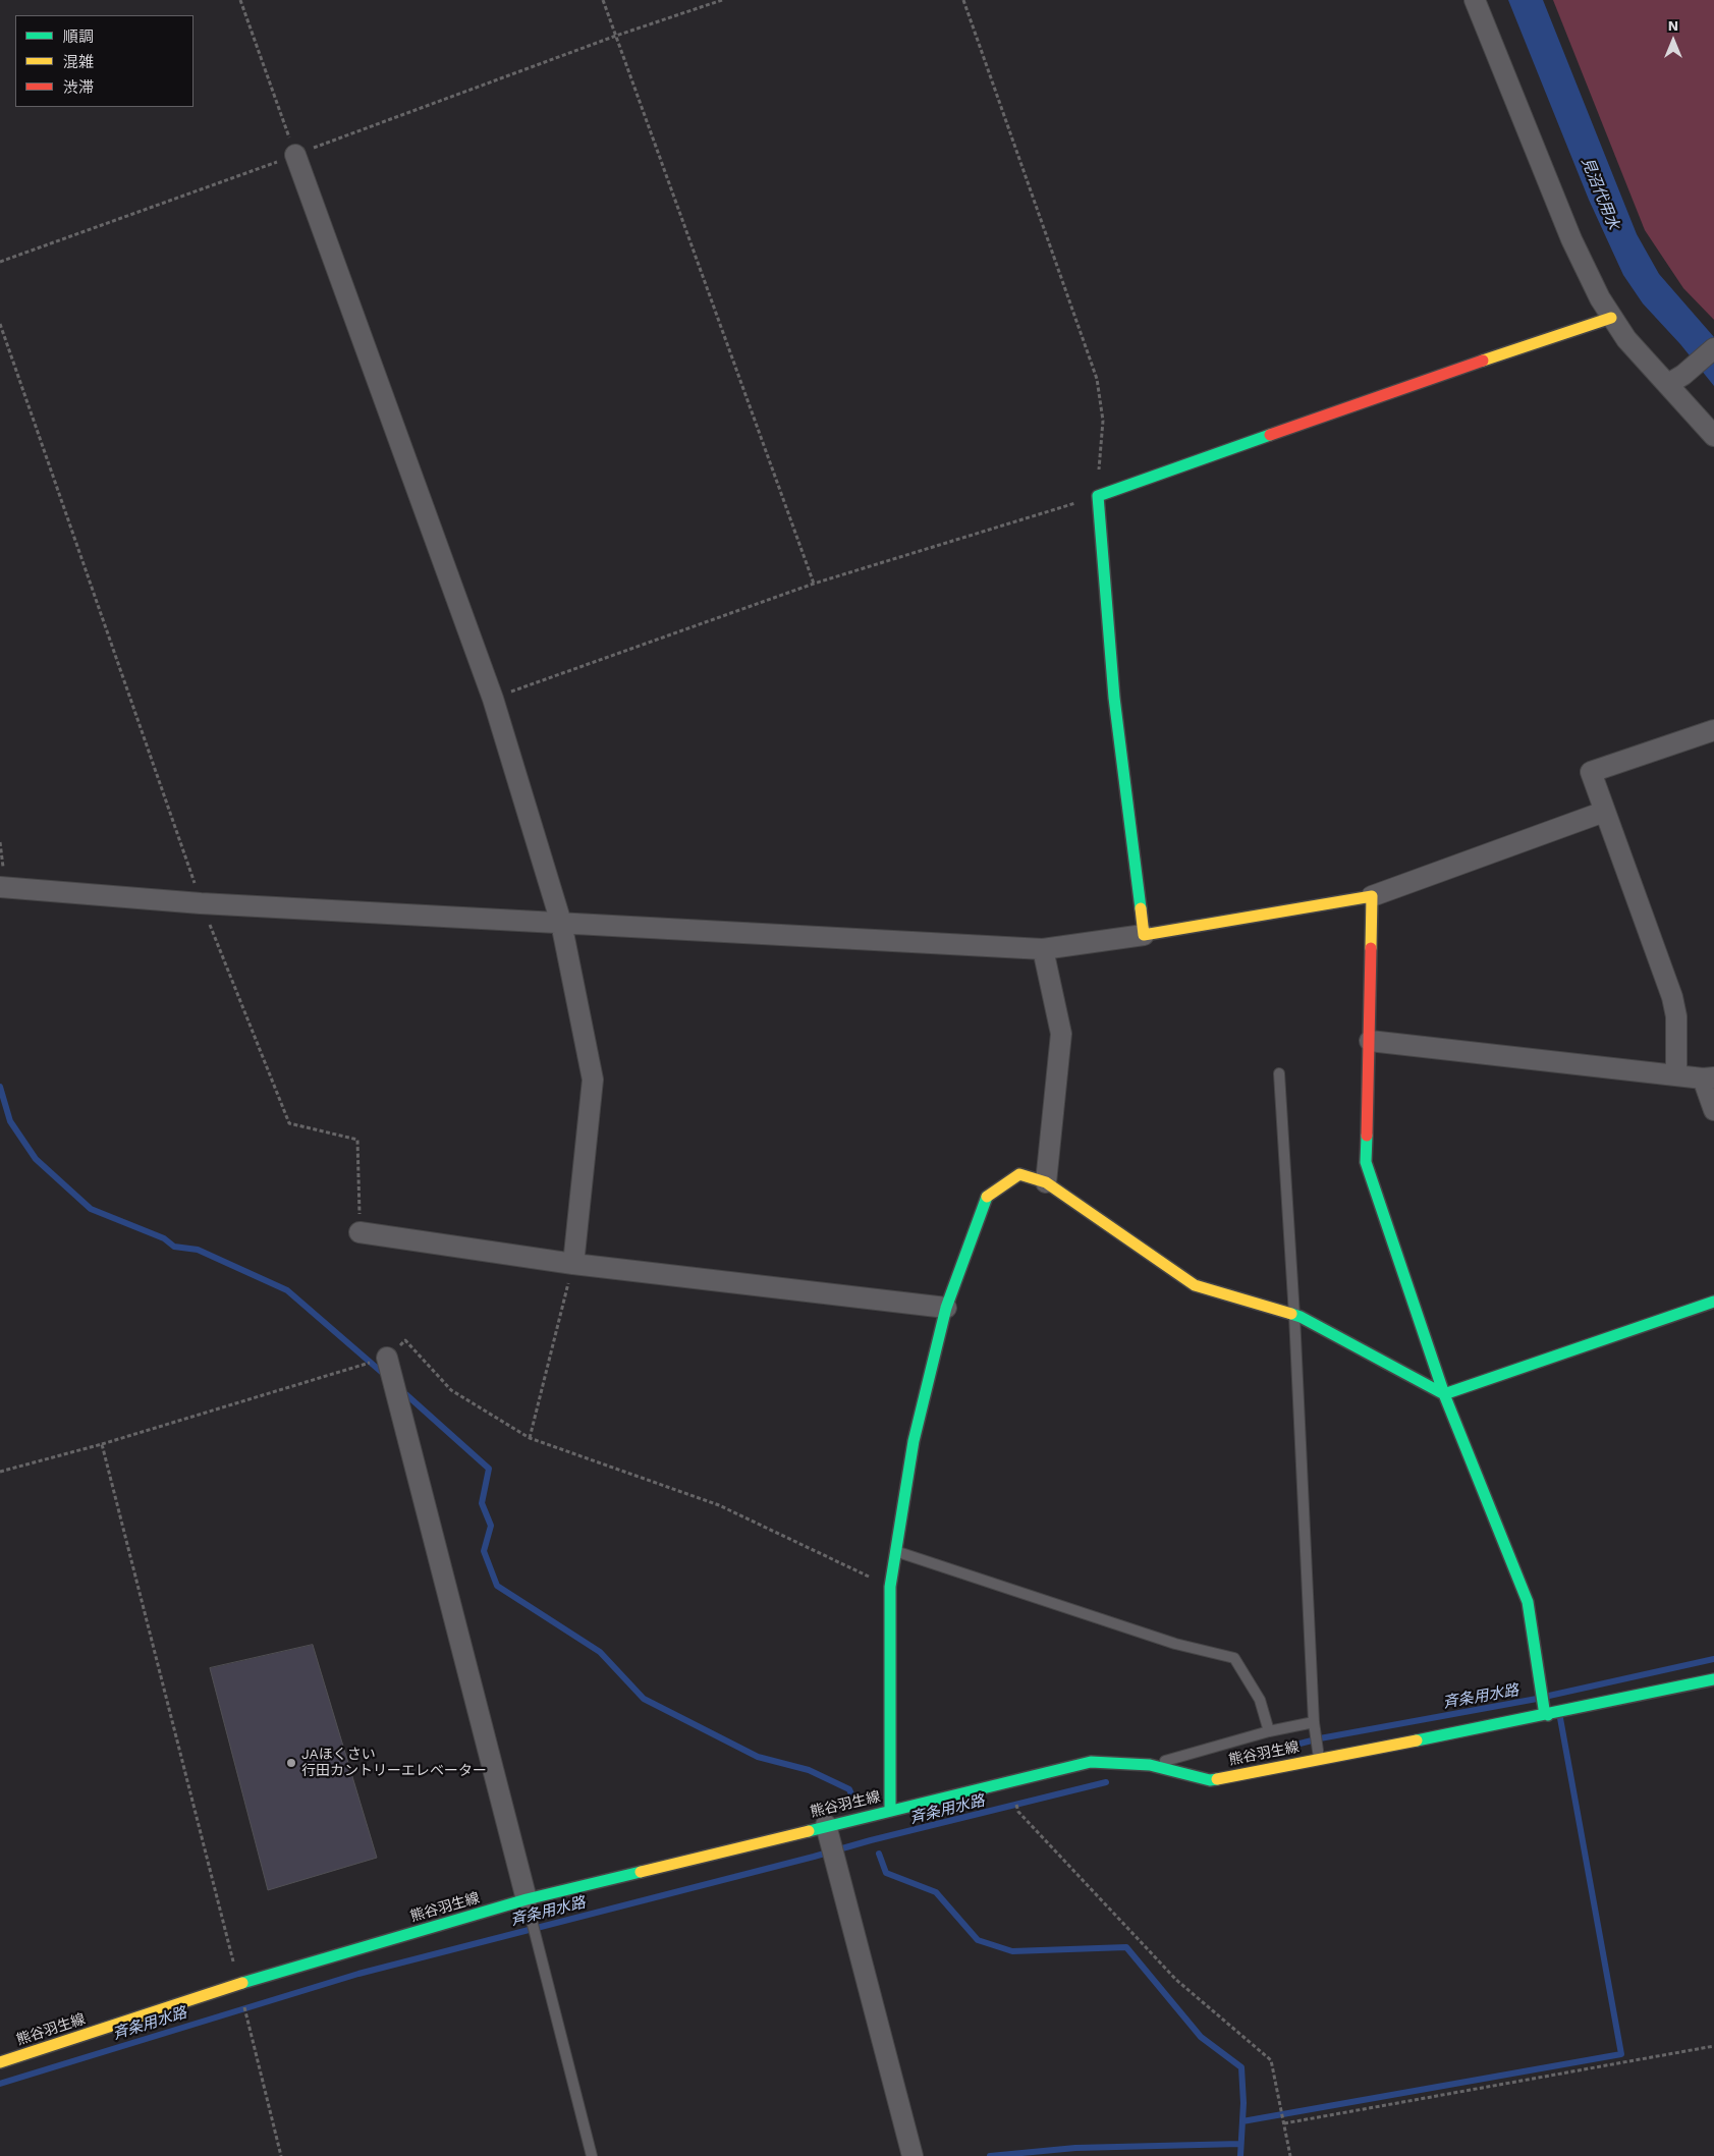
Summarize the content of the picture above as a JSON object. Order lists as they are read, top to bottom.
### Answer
{
  "streets": {
    "street": ["熊谷羽生線"]
  },
  "water": ["見沼代用水", "斉条用水路"],
  "places": ["JAほくさい 行田カントリーエレベーター"],
  "legend": ["順調", "混雑", "渋滞"],
  "north": "top"
}
